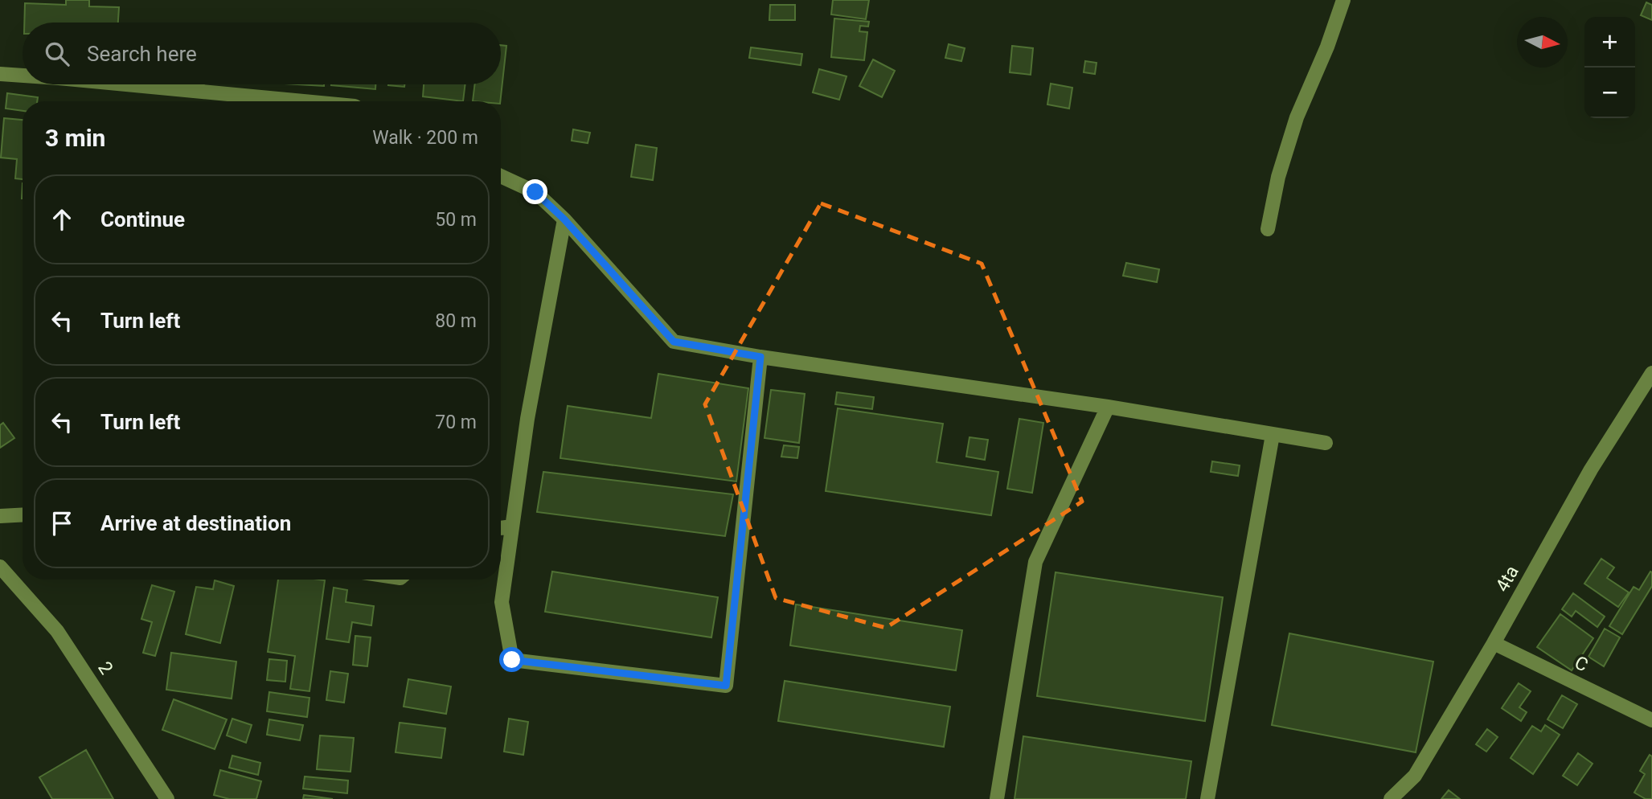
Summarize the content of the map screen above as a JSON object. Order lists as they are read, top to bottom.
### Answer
{
  "streets": {
    "street": ["4ta", "C", "2"]
  },
  "crossings": [
    ["4ta", "C"]
  ],
  "north": "right",
  "page": {
    "map_buttons": ["+", "−"],
    "search": "Search here",
    "heading": ["3 min", "Walk · 200 m"],
    "list": [
      ["Continue", "50 m"],
      ["Turn left", "80 m"],
      ["Turn left", "70 m"],
      "Arrive at destination"
    ]
  }
}
